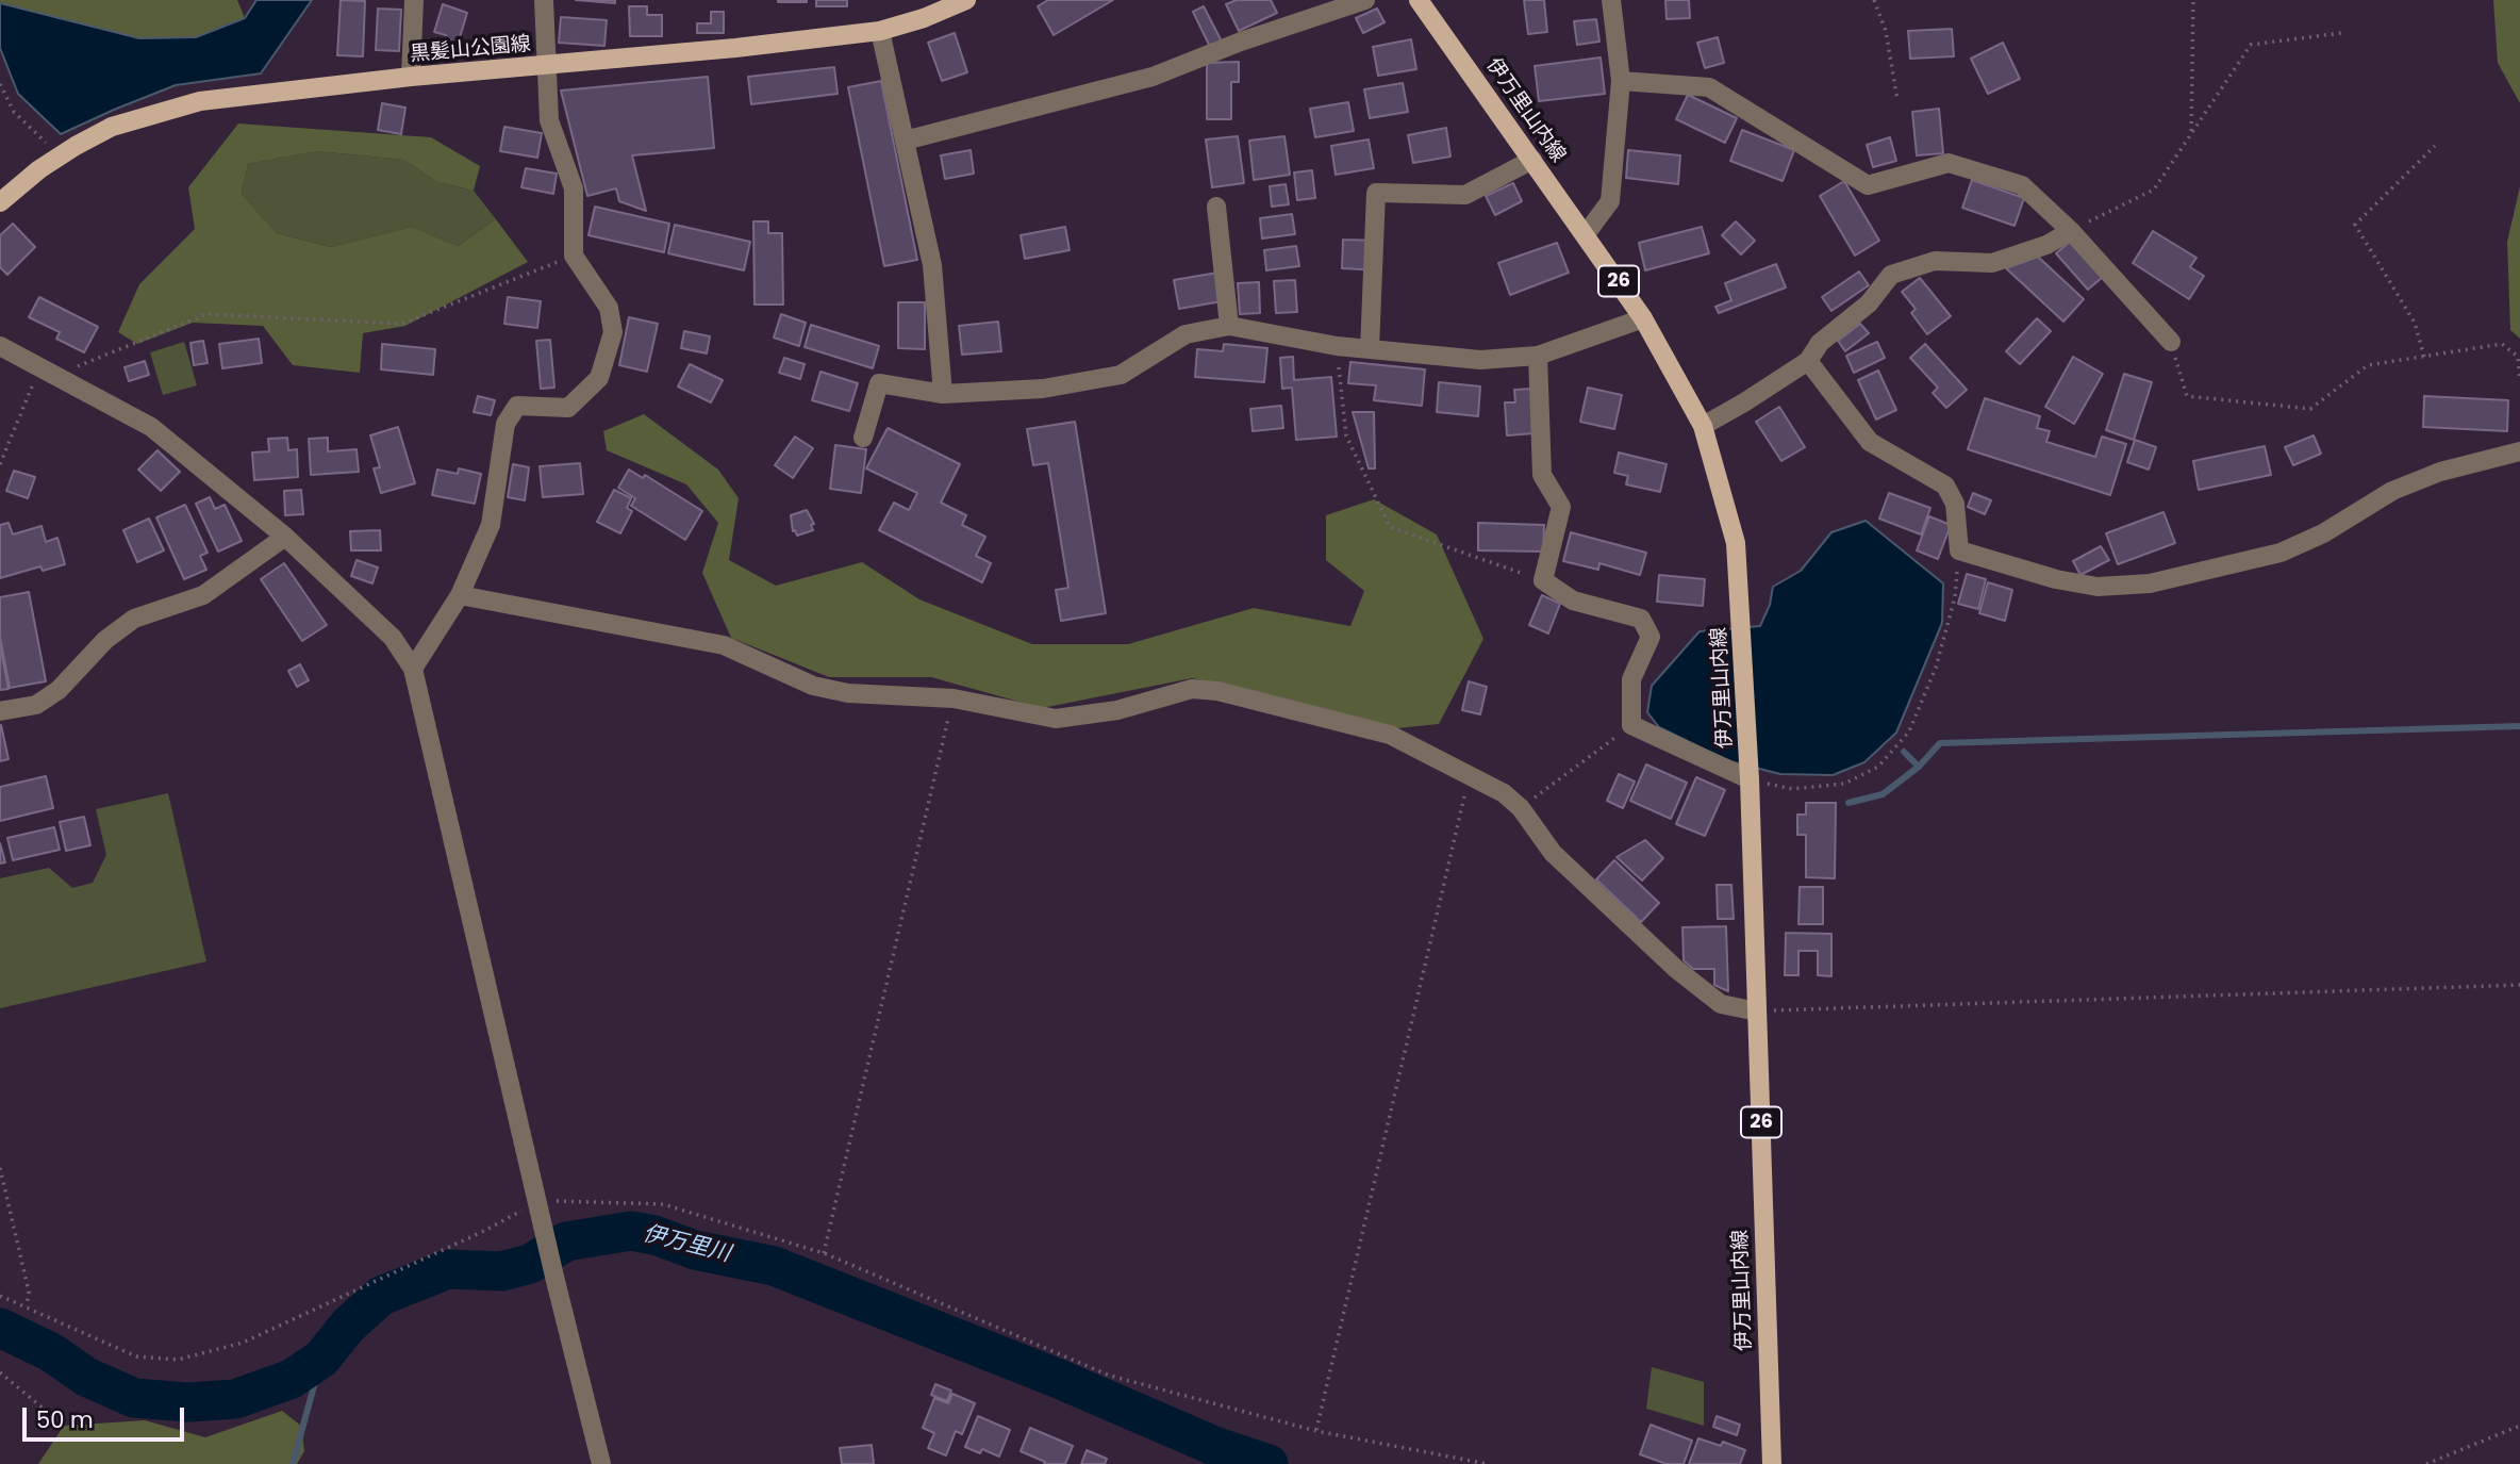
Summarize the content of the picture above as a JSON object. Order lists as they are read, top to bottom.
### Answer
{
  "streets": {
    "main road": ["黒髪山公園線", "伊万里山内線", "26"]
  },
  "water": ["伊万里川"],
  "scale_bar": "50 m"
}
